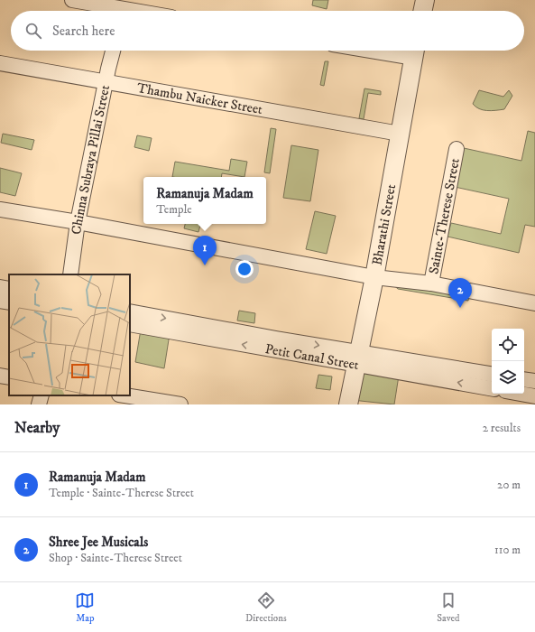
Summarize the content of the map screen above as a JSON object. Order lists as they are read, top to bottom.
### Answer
{
  "streets": {
    "street": [
      "Thambu Naicker Street",
      "Chinna Subraya Pillai Street",
      "Sainte-Therese Street",
      "Bharathi Street",
      "Petit Canal Street"
    ]
  },
  "crossings": [
    ["Thambu Naicker Street", "Chinna Subraya Pillai Street"],
    ["Thambu Naicker Street", "Bharathi Street"],
    ["Chinna Subraya Pillai Street", "Sainte-Therese Street"],
    ["Sainte-Therese Street", "Bharathi Street"],
    ["Bharathi Street", "Petit Canal Street"]
  ],
  "page": {
    "search": "Search here",
    "popup": ["Ramanuja Madam", "Temple"],
    "pins": ["1", "2"],
    "heading": ["Nearby", "2 results"],
    "list": [
      {
        "mark": "1",
        "name": "Ramanuja Madam",
        "note": "Temple · Sainte-Therese Street",
        "value": "20 m"
      },
      {
        "mark": "2",
        "name": "Shree Jee Musicals",
        "note": "Shop · Sainte-Therese Street",
        "value": "110 m"
      }
    ],
    "nav": ["Map", "Directions", "Saved"]
  }
}
